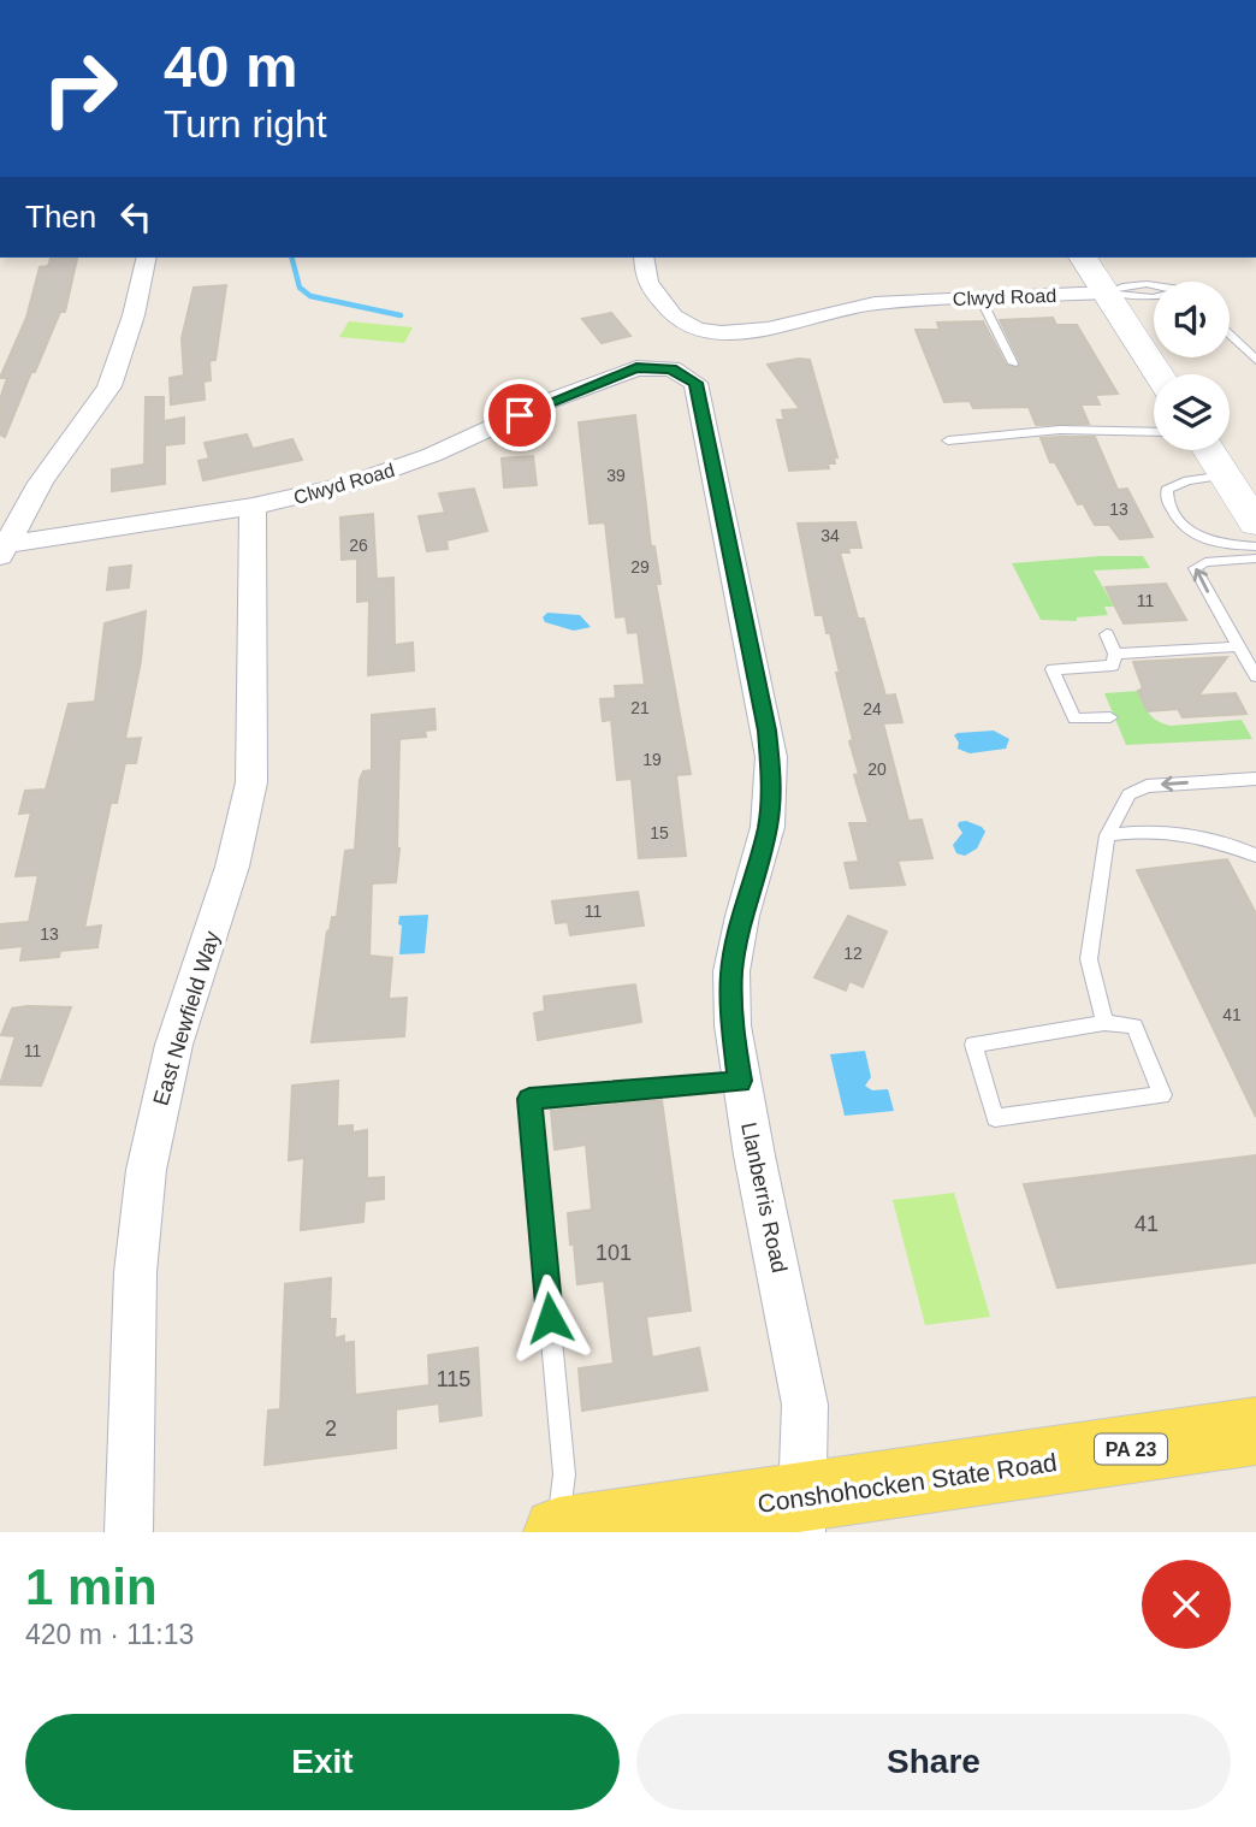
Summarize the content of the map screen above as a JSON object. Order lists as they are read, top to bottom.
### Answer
{
  "streets": {
    "main road": ["PA 23", "Conshohocken State Road"],
    "street": ["Clwyd Road", "East Newfield Way", "Llanberris Road"]
  },
  "crossings": [
    ["Clwyd Road", "East Newfield Way"],
    ["Clwyd Road", "Llanberris Road"],
    ["Llanberris Road", "Conshohocken State Road"]
  ],
  "house_numbers": [
    "39",
    "13",
    "34",
    "26",
    "29",
    "11",
    "21",
    "24",
    "19",
    "20",
    "15",
    "11",
    "13",
    "12",
    "41",
    "11",
    "41",
    "101",
    "115",
    "2"
  ],
  "page": {
    "turn": ["40 m", "Turn right"],
    "then": "Then",
    "heading": ["1 min", "420 m · 11:13"],
    "buttons": ["Exit", "Share"]
  }
}
